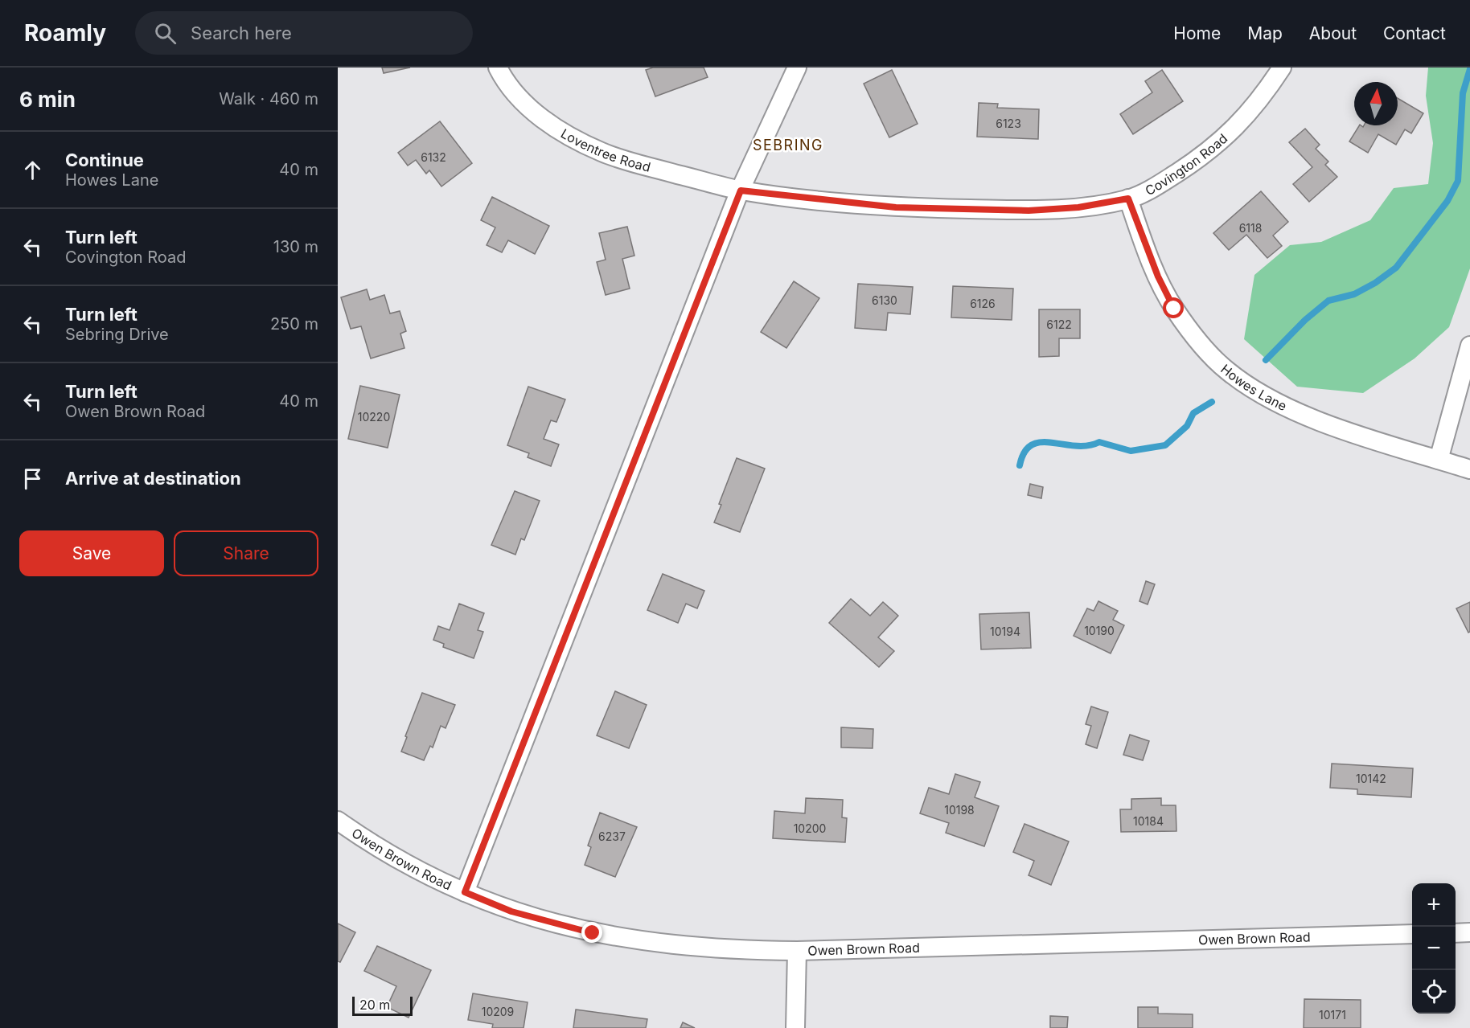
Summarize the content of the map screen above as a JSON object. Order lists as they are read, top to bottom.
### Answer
{
  "streets": {
    "street": [
      "Loventree Road",
      "Covington Road",
      "Howes Lane",
      "Owen Brown Road"
    ]
  },
  "crossings": [
    ["Loventree Road", "Covington Road"],
    ["Covington Road", "Howes Lane"]
  ],
  "districts": ["SEBRING"],
  "house_numbers": [
    "6123",
    "6132",
    "6118",
    "6130",
    "6126",
    "6122",
    "10220",
    "10190",
    "10194",
    "10142",
    "10198",
    "10184",
    "10200",
    "6237",
    "10209",
    "10171"
  ],
  "scale_bar": "20 m",
  "north": "top",
  "page": {
    "header": "Roamly",
    "search": "Search here",
    "nav": [
      "Home",
      "Map",
      "About",
      "Contact"
    ],
    "heading": ["6 min", "Walk · 460 m"],
    "list": [
      ["Continue", "Howes Lane", "40 m"],
      ["Turn left", "Covington Road", "130 m"],
      ["Turn left", "Sebring Drive", "250 m"],
      ["Turn left", "Owen Brown Road", "40 m"],
      "Arrive at destination"
    ],
    "buttons": ["Save", "Share"],
    "map_buttons": ["+", "−"],
    "scale": "20 m"
  }
}
